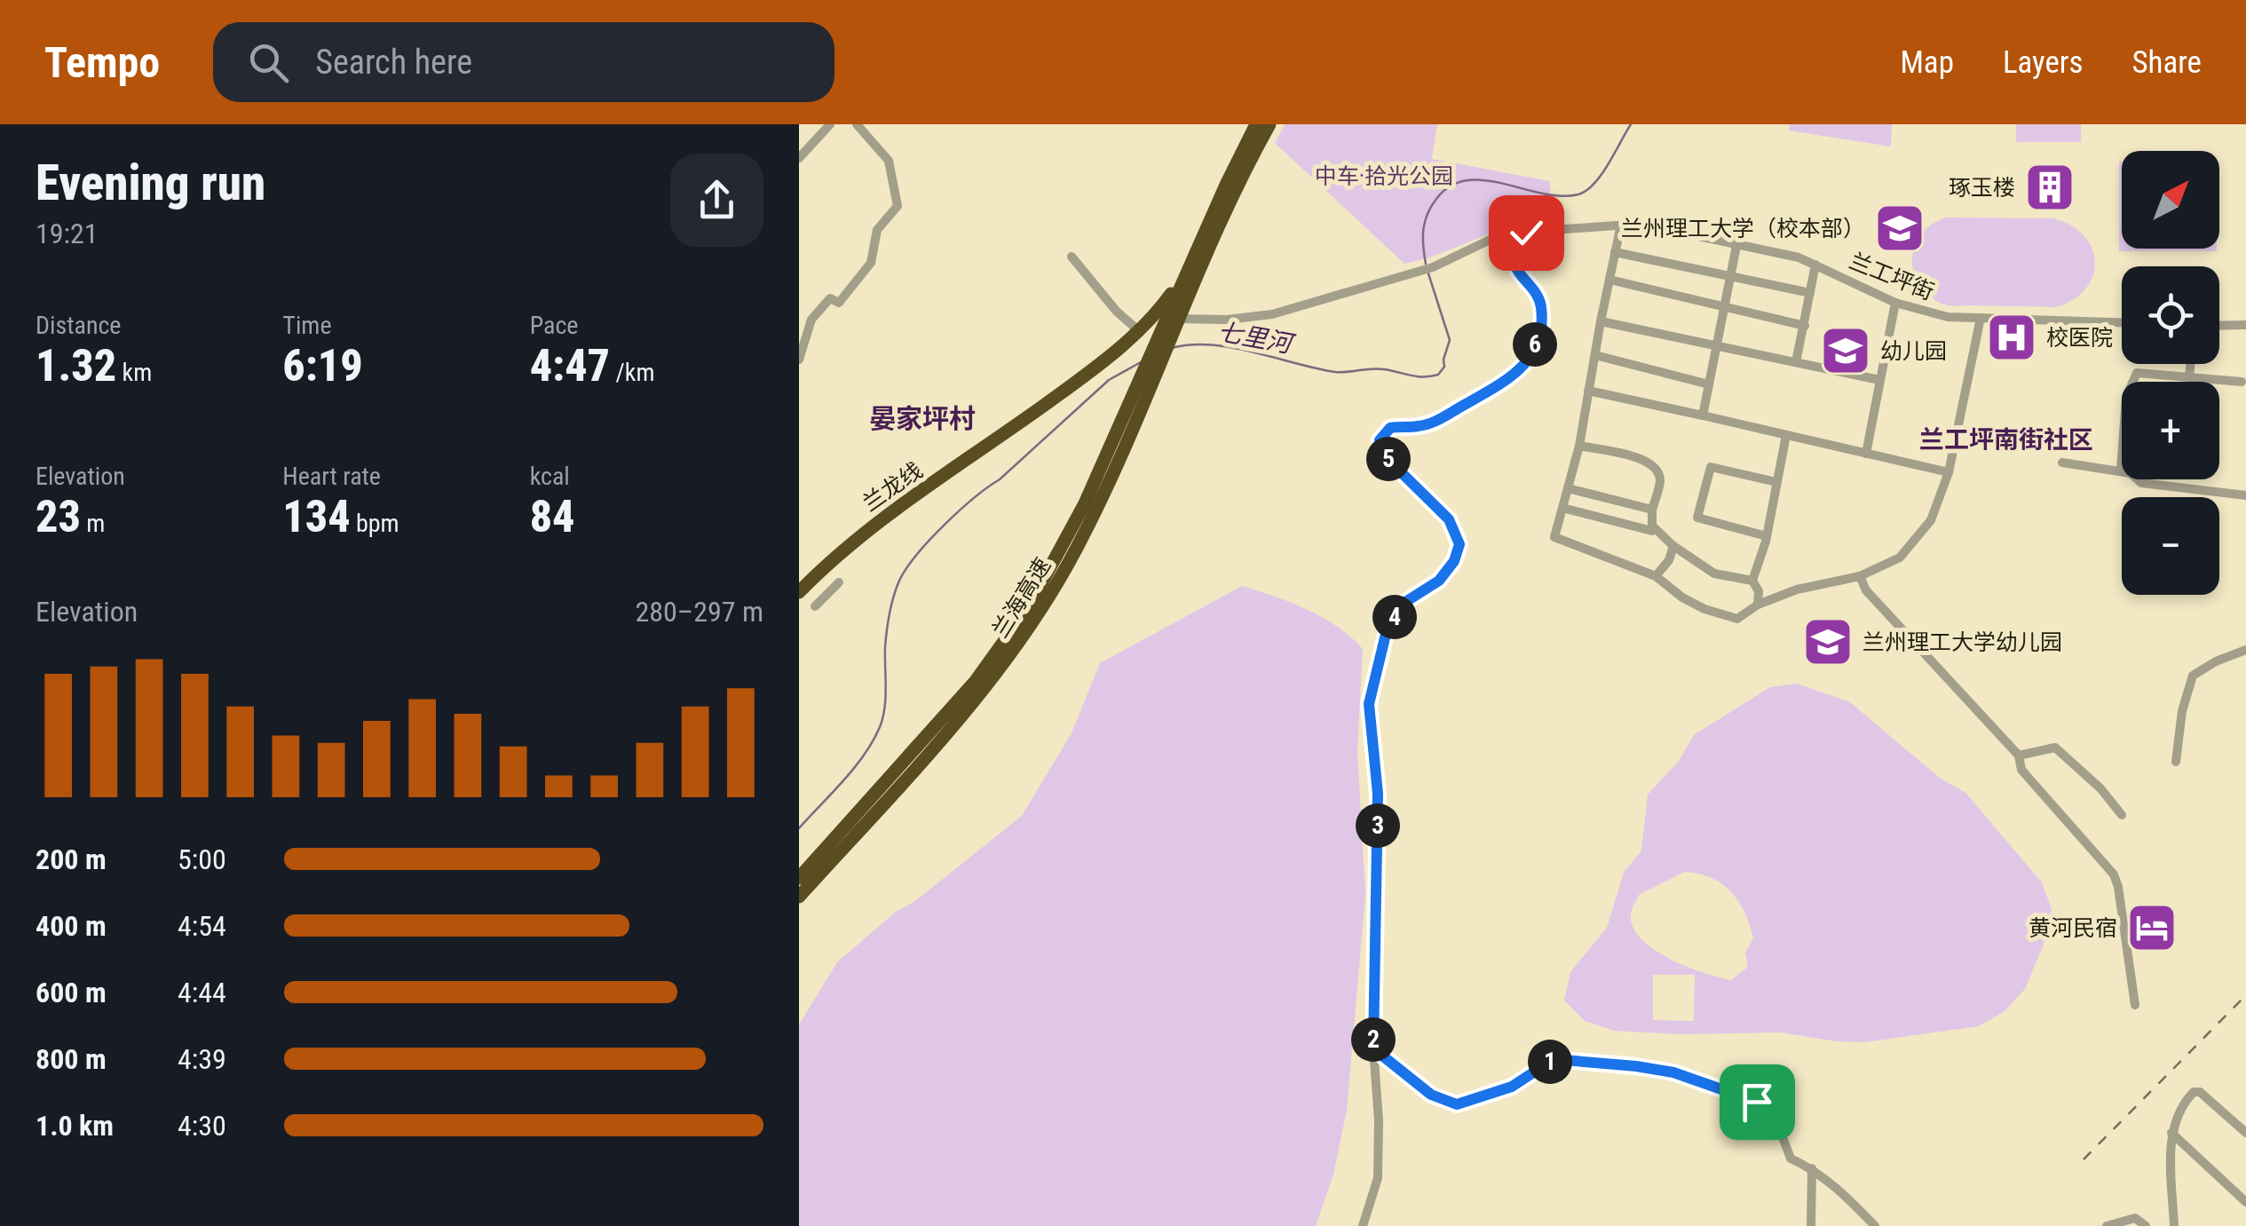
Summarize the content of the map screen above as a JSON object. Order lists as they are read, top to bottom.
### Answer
{
  "streets": {
    "highway": ["兰龙线", "兰海高速"],
    "street": ["兰工坪街"]
  },
  "crossings": [
    ["兰工坪街", "兰龙线"],
    ["兰工坪街", "兰海高速"],
    ["兰龙线", "兰海高速"]
  ],
  "districts": ["晏家坪村", "兰工坪南街社区"],
  "water": ["七里河"],
  "parks": ["中车·拾光公园"],
  "places": {
    "building": ["琢玉楼"],
    "school or university": ["兰州理工大学（校本部）", "幼儿园", "兰州理工大学幼儿园"],
    "hospital": ["校医院"],
    "hotel": ["黄河民宿"]
  },
  "north": "top right",
  "page": {
    "header": "Tempo",
    "search": "Search here",
    "nav": ["Map", "Layers", "Share"],
    "heading": ["Evening run", "19:21"],
    "map_buttons": ["+", "−"],
    "stats": [
      ["Distance", "1.32 km"],
      ["Time", "6:19"],
      ["Pace", "4:47 /km"],
      ["Elevation", "23 m"],
      ["Heart rate", "134 bpm"],
      ["kcal", "84"]
    ],
    "pins": [
      "6",
      "5",
      "4",
      "3",
      "2",
      "1"
    ],
    "chart": ["Elevation", "280–297 m"],
    "list": [
      {
        "name": "200 m",
        "note": "5:00"
      },
      {
        "name": "400 m",
        "note": "4:54"
      },
      {
        "name": "600 m",
        "note": "4:44"
      },
      {
        "name": "800 m",
        "note": "4:39"
      },
      {
        "name": "1.0 km",
        "note": "4:30"
      }
    ]
  }
}
